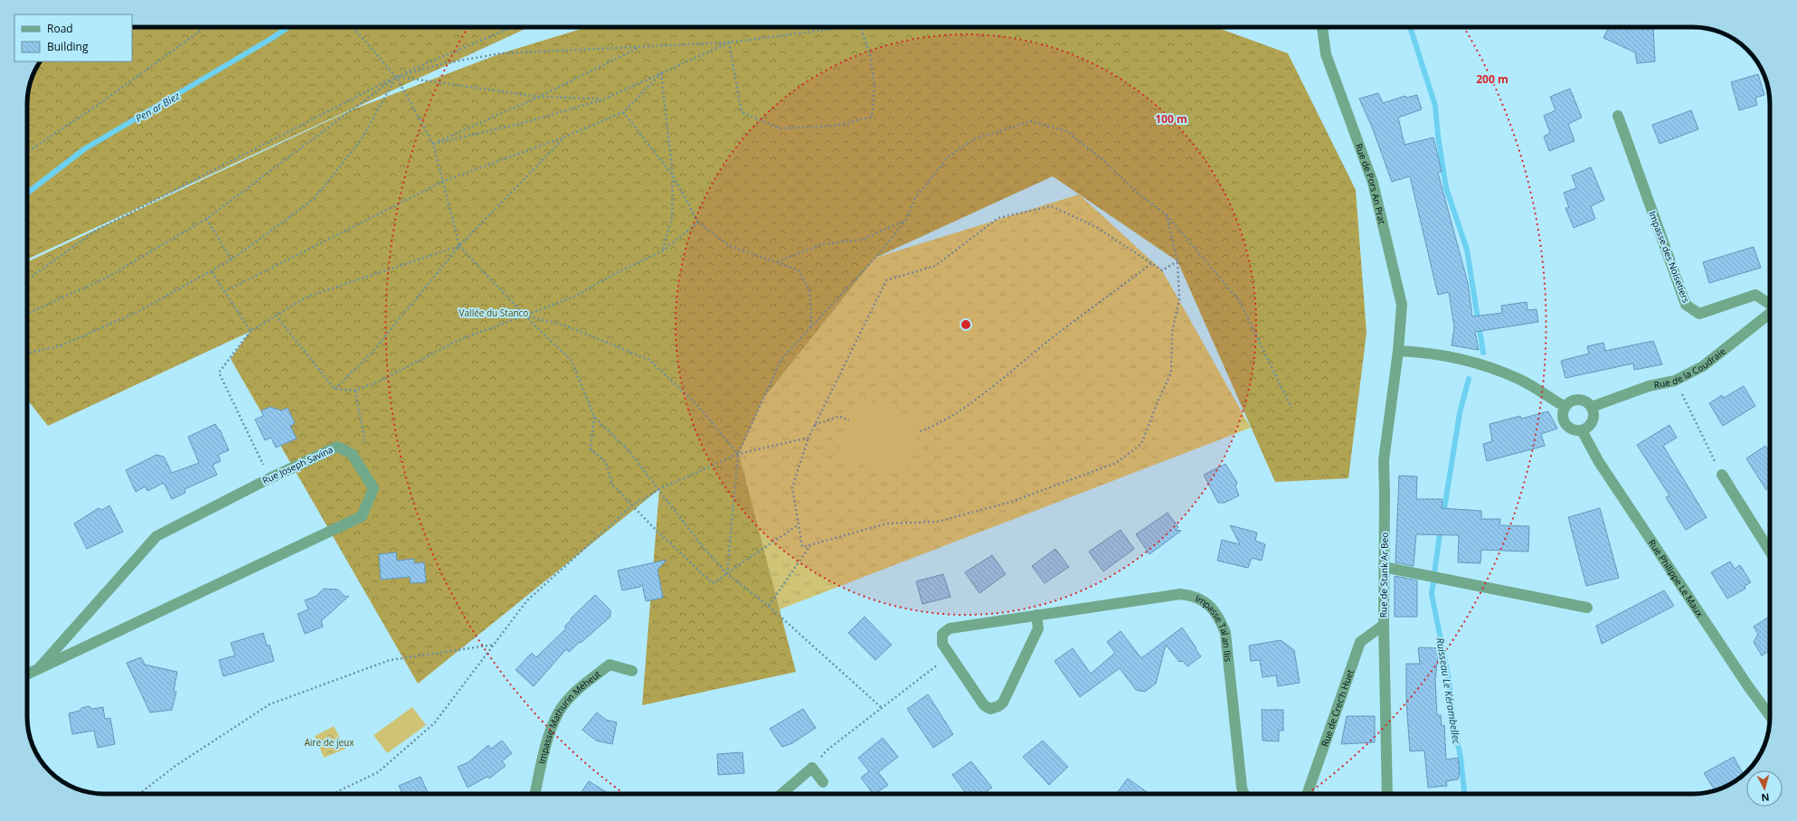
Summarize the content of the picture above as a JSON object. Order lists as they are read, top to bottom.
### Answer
{
  "streets": {
    "street": [
      "Rue de Pors An Prat",
      "Impasse des Noisetiers",
      "Rue de la Coudraie",
      "Rue Joseph Savina",
      "Rue de Stank Ar Beo",
      "Rue Philippe Le Maux",
      "Impasse Tal an Ilis",
      "Rue de Crec'h Huet",
      "Impasse Mathurin Méheut"
    ]
  },
  "crossings": [
    ["Rue de Pors An Prat", "Rue de Stank Ar Beo"],
    ["Rue de la Coudraie", "Rue Philippe Le Maux"],
    ["Rue de Stank Ar Beo", "Rue de Crec'h Huet"]
  ],
  "water": ["Pen ar Biez", "Ruisseau Le Kérambellec"],
  "parks": ["Vallée du Stanco", "Aire de jeux"],
  "legend": ["Road", "Building"],
  "north": "bottom",
  "rings": ["200 m", "100 m"]
}
